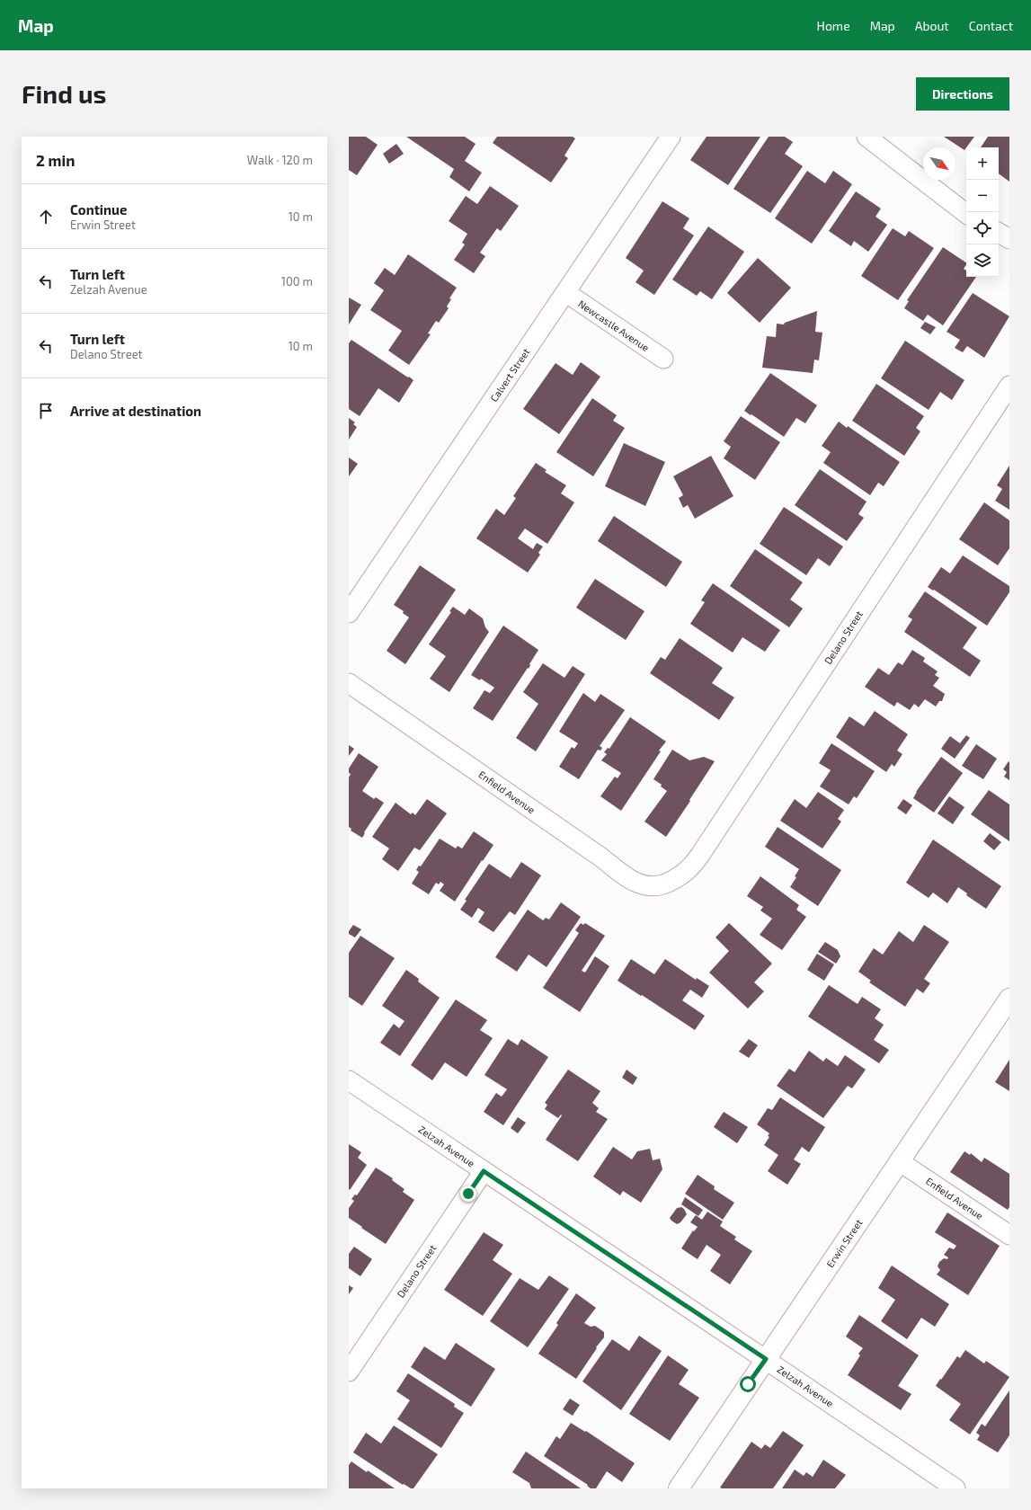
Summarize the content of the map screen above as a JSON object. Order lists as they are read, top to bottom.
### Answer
{
  "streets": {
    "street": [
      "Newcastle Avenue",
      "Calvert Street",
      "Delano Street",
      "Enfield Avenue",
      "Zelzah Avenue",
      "Erwin Street"
    ]
  },
  "crossings": [
    ["Newcastle Avenue", "Calvert Street"],
    ["Delano Street", "Enfield Avenue"],
    ["Delano Street", "Zelzah Avenue"],
    ["Enfield Avenue", "Erwin Street"],
    ["Zelzah Avenue", "Erwin Street"]
  ],
  "north": "bottom right",
  "page": {
    "header": "Map",
    "nav": [
      "Home",
      "Map",
      "About",
      "Contact"
    ],
    "buttons": "Directions",
    "title": "Find us",
    "heading": ["2 min", "Walk · 120 m"],
    "map_buttons": ["+", "−"],
    "list": [
      ["Continue", "Erwin Street", "10 m"],
      ["Turn left", "Zelzah Avenue", "100 m"],
      ["Turn left", "Delano Street", "10 m"],
      "Arrive at destination"
    ]
  }
}
